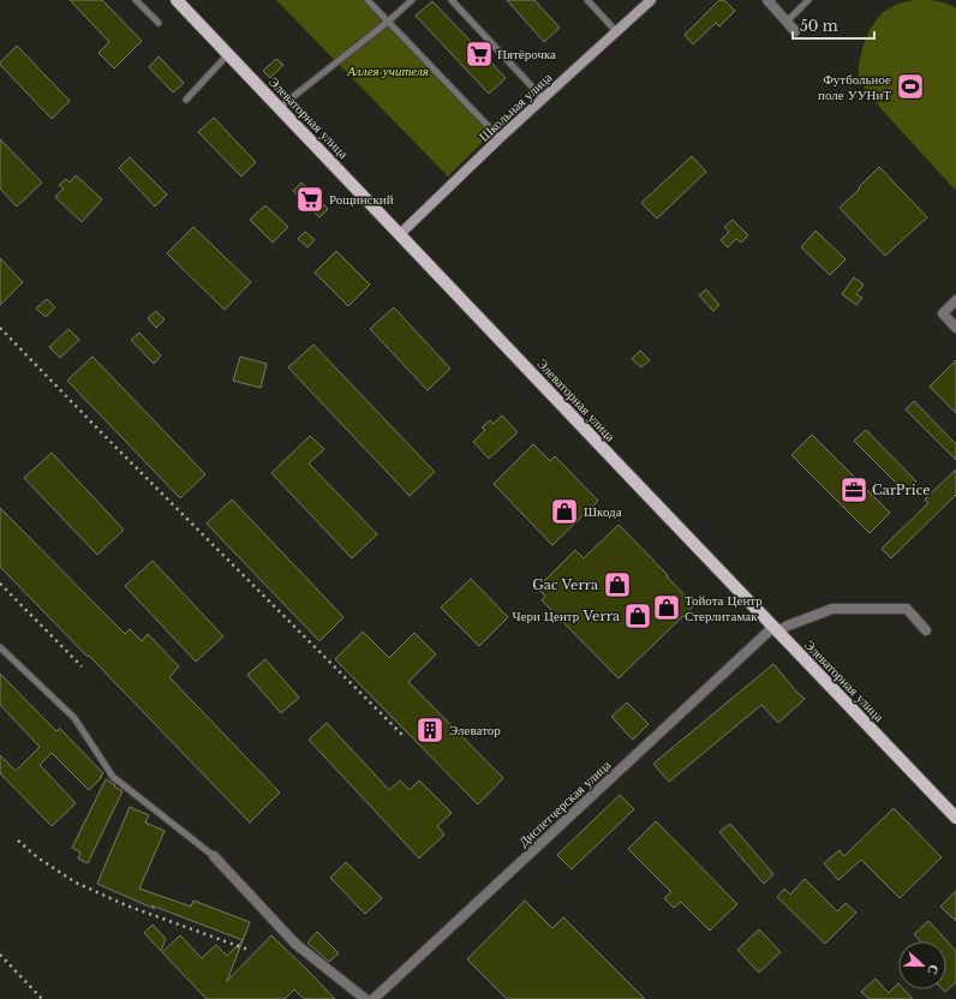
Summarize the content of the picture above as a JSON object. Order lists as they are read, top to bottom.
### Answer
{
  "streets": {
    "main road": ["Элеваторная улица"],
    "street": ["Школьная улица", "Диспетчерская улица"]
  },
  "crossings": [
    ["Школьная улица", "Элеваторная улица"],
    ["Элеваторная улица", "Диспетчерская улица"]
  ],
  "parks": ["Аллея учителя"],
  "places": {
    "supermarket": ["Пятёрочка", "Рощинский"],
    "sports": ["Футбольное поле УУНиТ"],
    "office": ["CarPrice"],
    "shop": [
      "Шкода",
      "Gac Verra",
      "Тойота Центр Стерлитамак",
      "Чери Центр Verra"
    ],
    "building": ["Элеватор"]
  },
  "scale_bar": "50 m",
  "north": "right"
}
